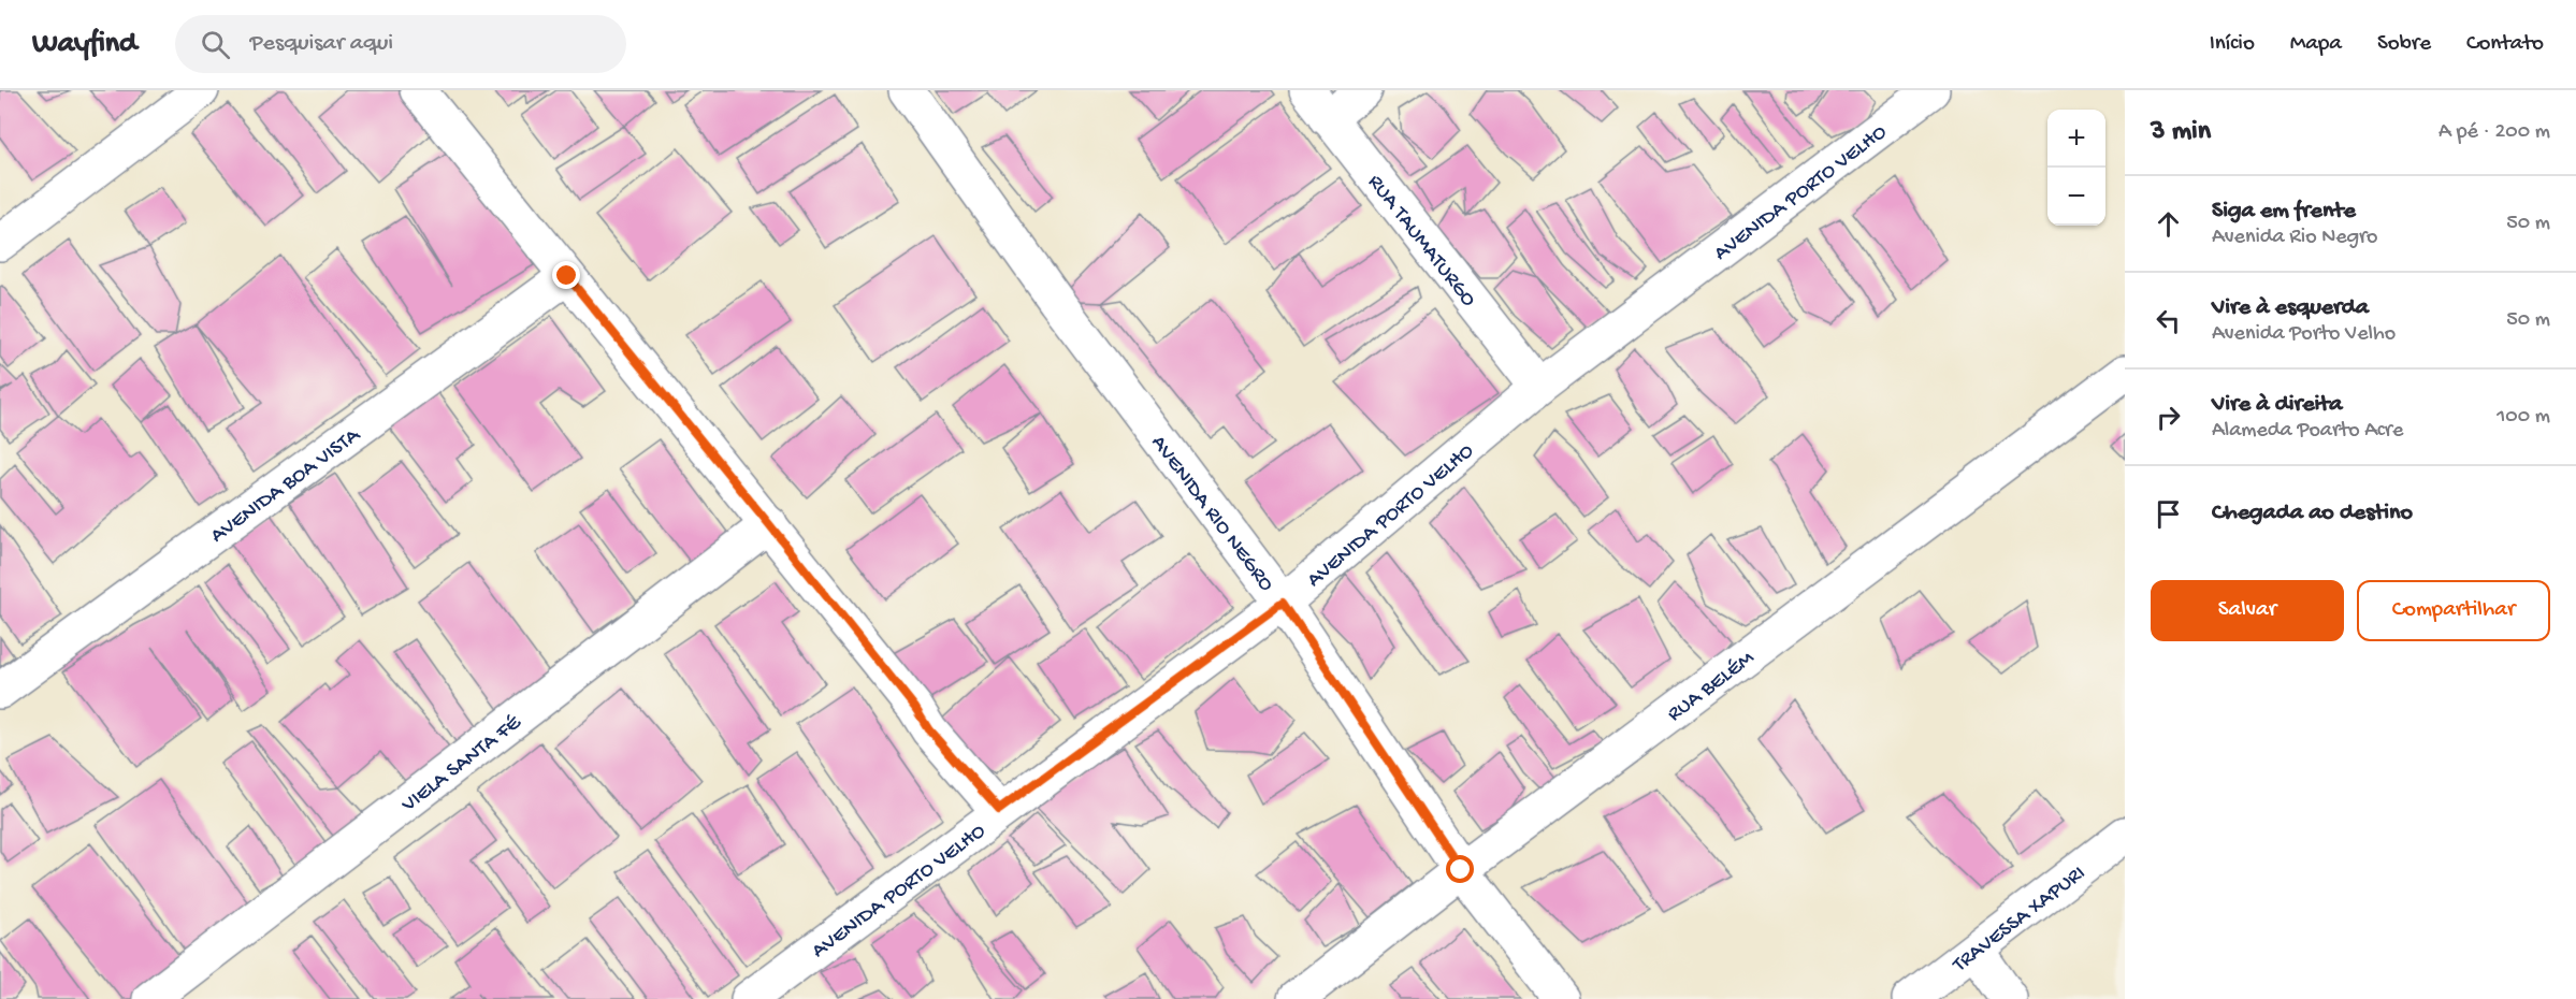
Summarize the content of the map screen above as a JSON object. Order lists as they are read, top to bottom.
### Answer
{
  "streets": {
    "street": [
      "AVENIDA PORTO VELHO",
      "RUA TAUMATURGO",
      "AVENIDA BOA VISTA",
      "AVENIDA RIO NEGRO",
      "RUA BELÉM",
      "VIELA SANTA FÉ",
      "TRAVESSA XAPURI"
    ]
  },
  "crossings": [
    ["AVENIDA PORTO VELHO", "RUA TAUMATURGO"],
    ["AVENIDA PORTO VELHO", "AVENIDA RIO NEGRO"],
    ["AVENIDA RIO NEGRO", "RUA BELÉM"]
  ],
  "page": {
    "header": "Wayfind",
    "search": "Pesquisar aqui",
    "nav": [
      "Início",
      "Mapa",
      "Sobre",
      "Contato"
    ],
    "heading": ["3 min", "A pé · 200 m"],
    "map_buttons": ["+", "−"],
    "list": [
      ["Siga em frente", "Avenida Rio Negro", "50 m"],
      ["Vire à esquerda", "Avenida Porto Velho", "50 m"],
      ["Vire à direita", "Alameda Poarto Acre", "100 m"],
      "Chegada ao destino"
    ],
    "buttons": ["Salvar", "Compartilhar"]
  }
}
